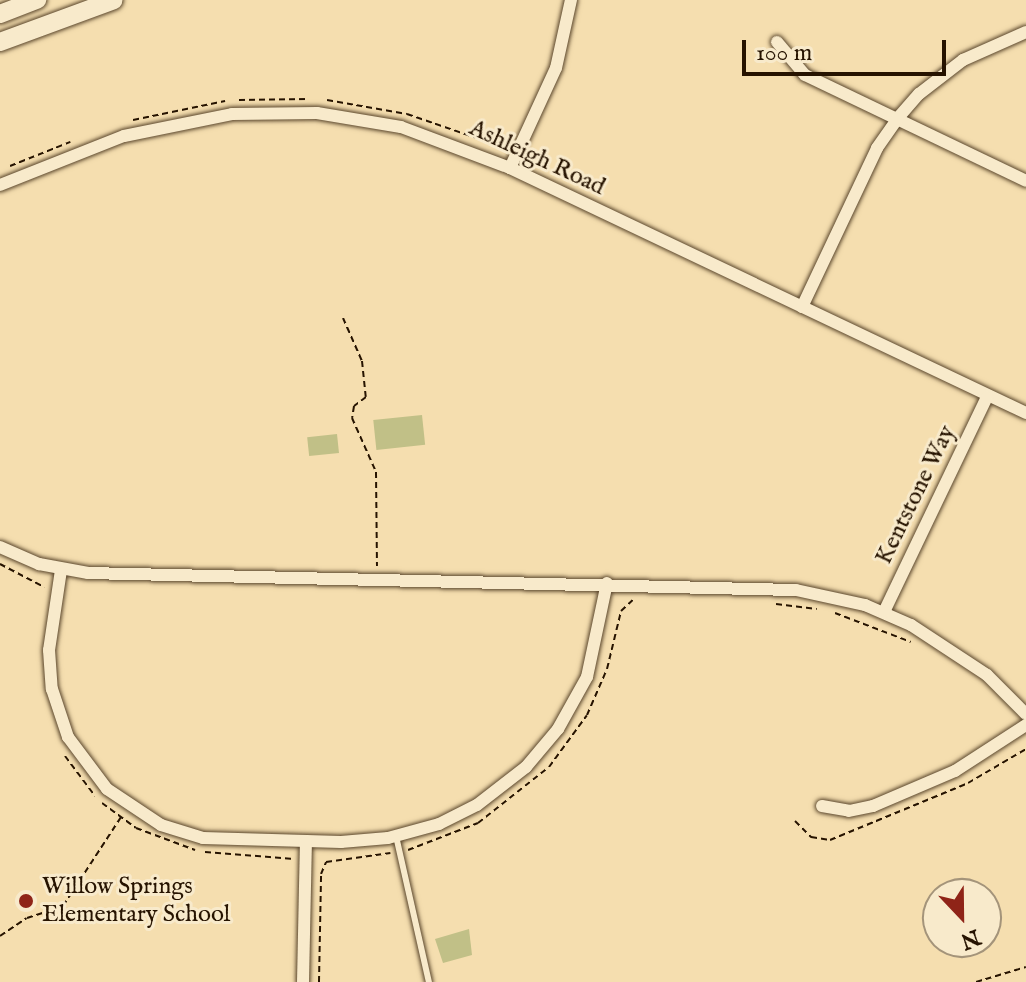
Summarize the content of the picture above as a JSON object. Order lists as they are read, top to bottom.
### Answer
{
  "streets": {
    "street": ["Ashleigh Road", "Kentstone Way"]
  },
  "crossings": [
    ["Ashleigh Road", "Kentstone Way"]
  ],
  "places": ["Willow Springs Elementary School"],
  "scale_bar": "100 m",
  "north": "bottom"
}
